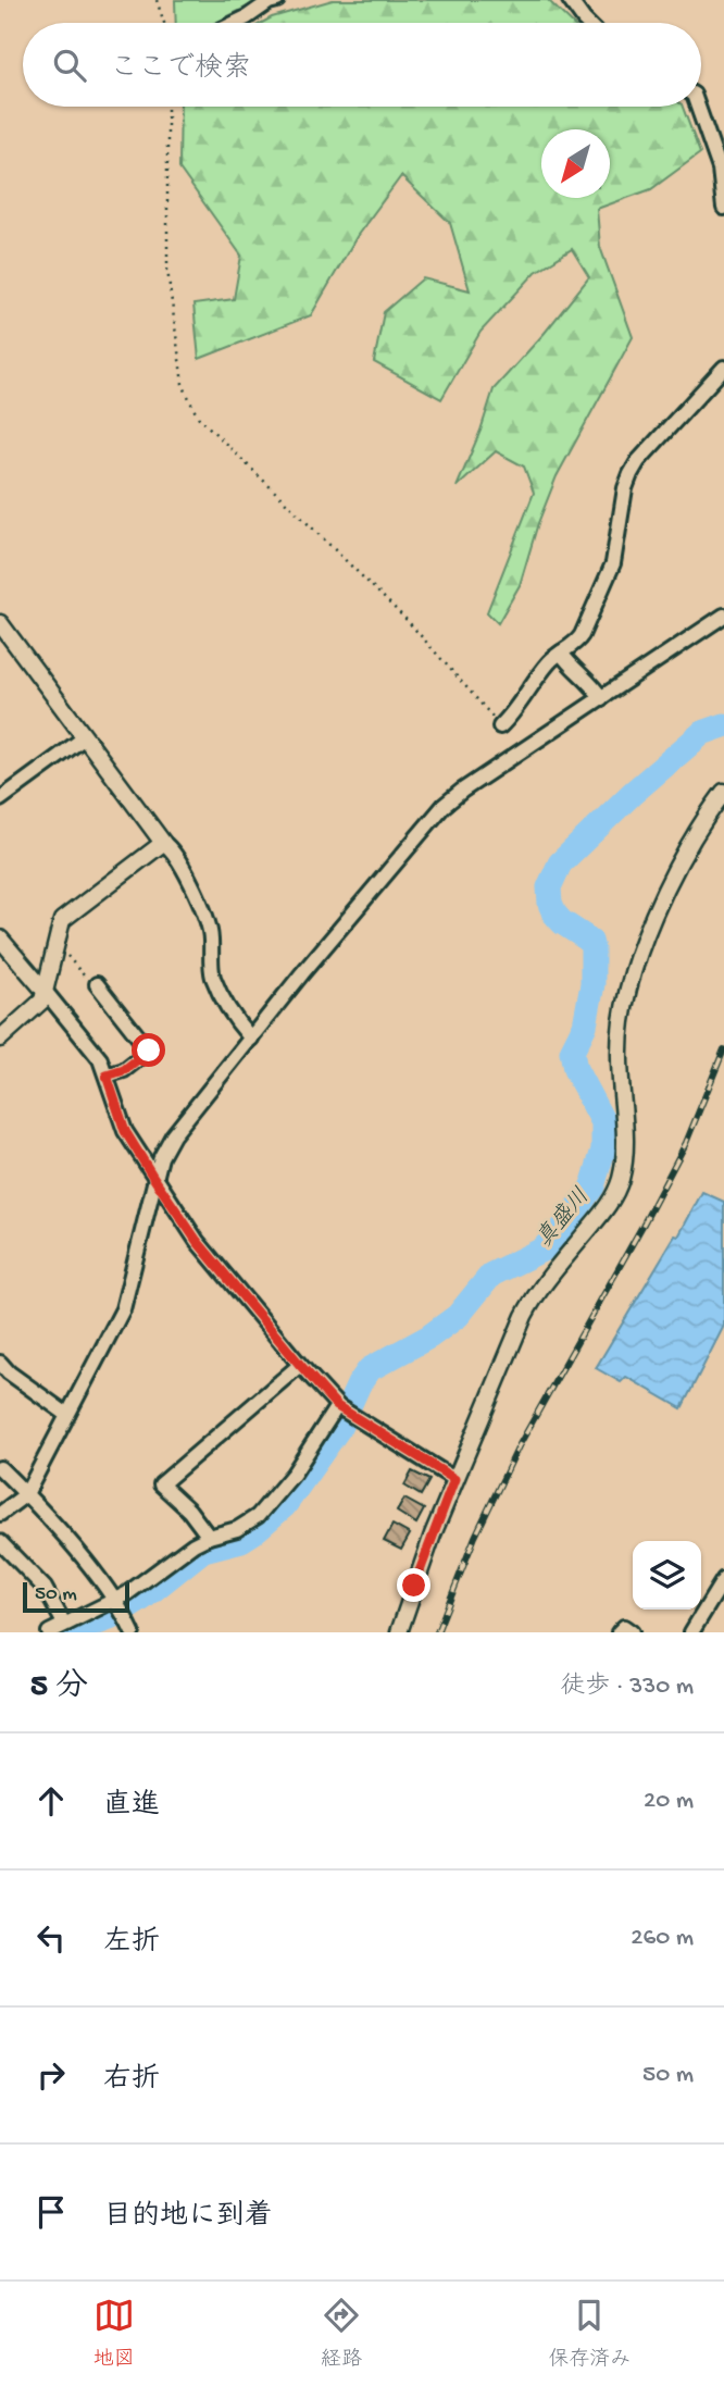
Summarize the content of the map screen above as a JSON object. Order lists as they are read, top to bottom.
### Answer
{
  "water": ["真盛川"],
  "scale_bar": "50 m",
  "north": "bottom left",
  "page": {
    "search": "ここで検索",
    "scale": "50 m",
    "heading": ["5 分", "徒歩 · 330 m"],
    "list": [
      ["直進", "20 m"],
      ["左折", "260 m"],
      ["右折", "50 m"],
      "目的地に到着"
    ],
    "nav": ["地図", "経路", "保存済み"]
  }
}
